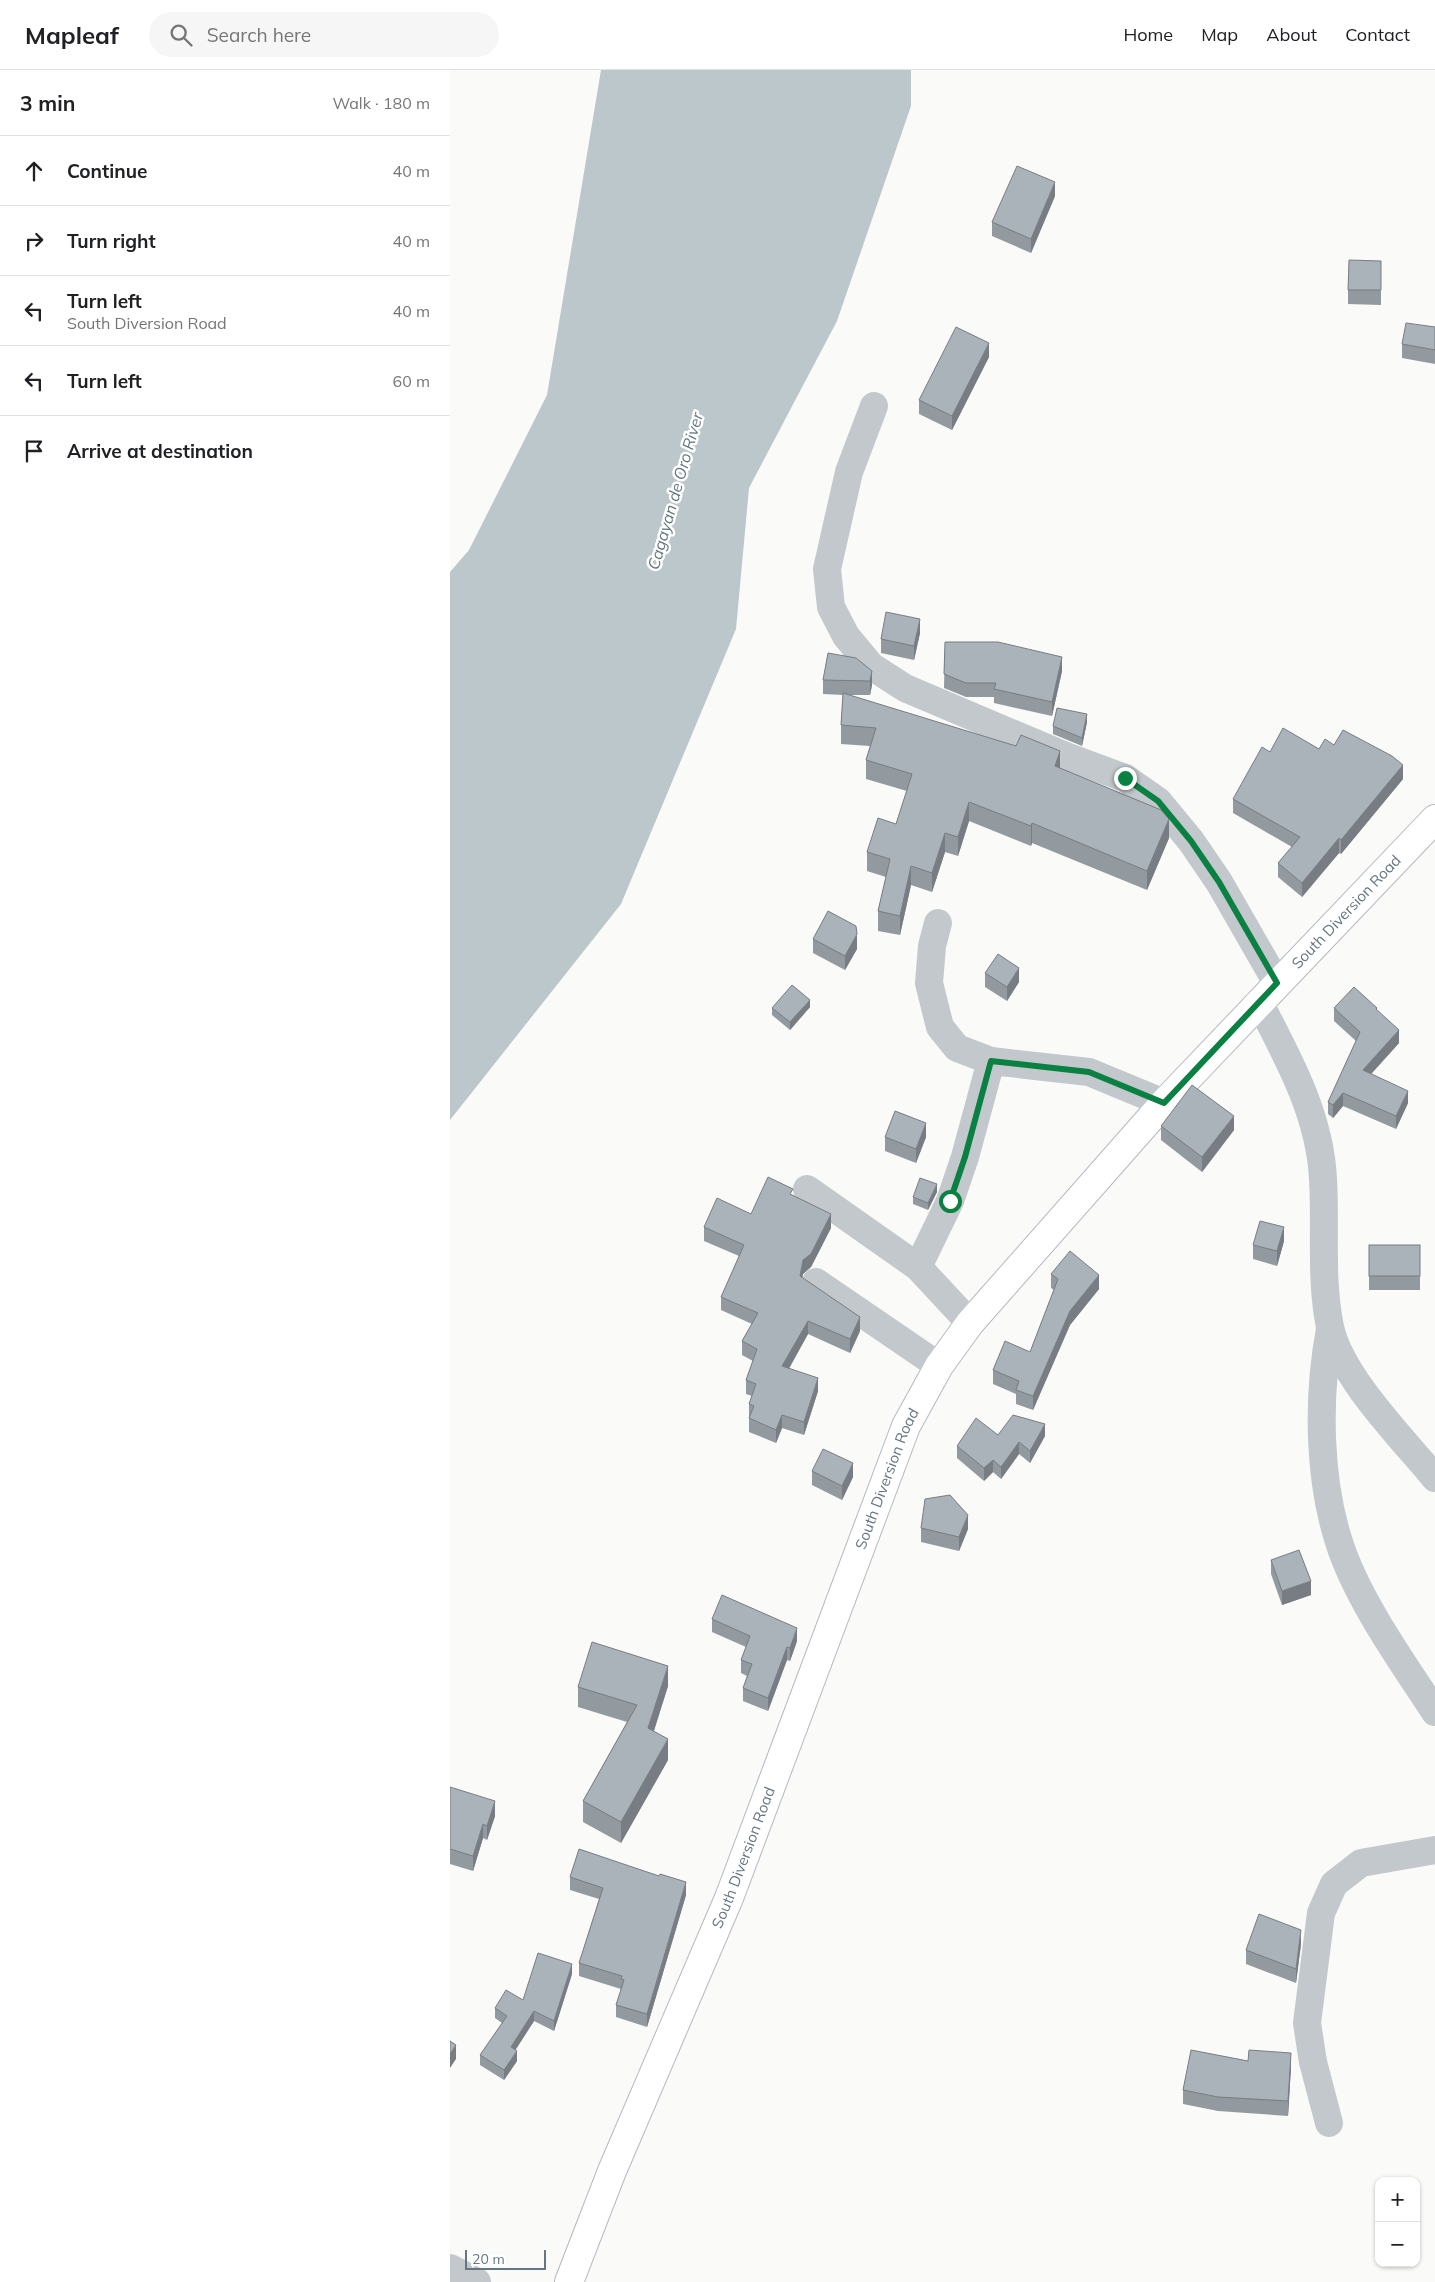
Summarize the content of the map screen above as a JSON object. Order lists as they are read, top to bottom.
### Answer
{
  "streets": {
    "main road": ["South Diversion Road"]
  },
  "water": ["Cagayan de Oro River"],
  "scale_bar": "20 m",
  "page": {
    "header": "Mapleaf",
    "search": "Search here",
    "nav": [
      "Home",
      "Map",
      "About",
      "Contact"
    ],
    "heading": ["3 min", "Walk · 180 m"],
    "list": [
      ["Continue", "40 m"],
      ["Turn right", "40 m"],
      ["Turn left", "South Diversion Road", "40 m"],
      ["Turn left", "60 m"],
      "Arrive at destination"
    ],
    "map_buttons": ["+", "−"],
    "scale": "20 m"
  }
}
